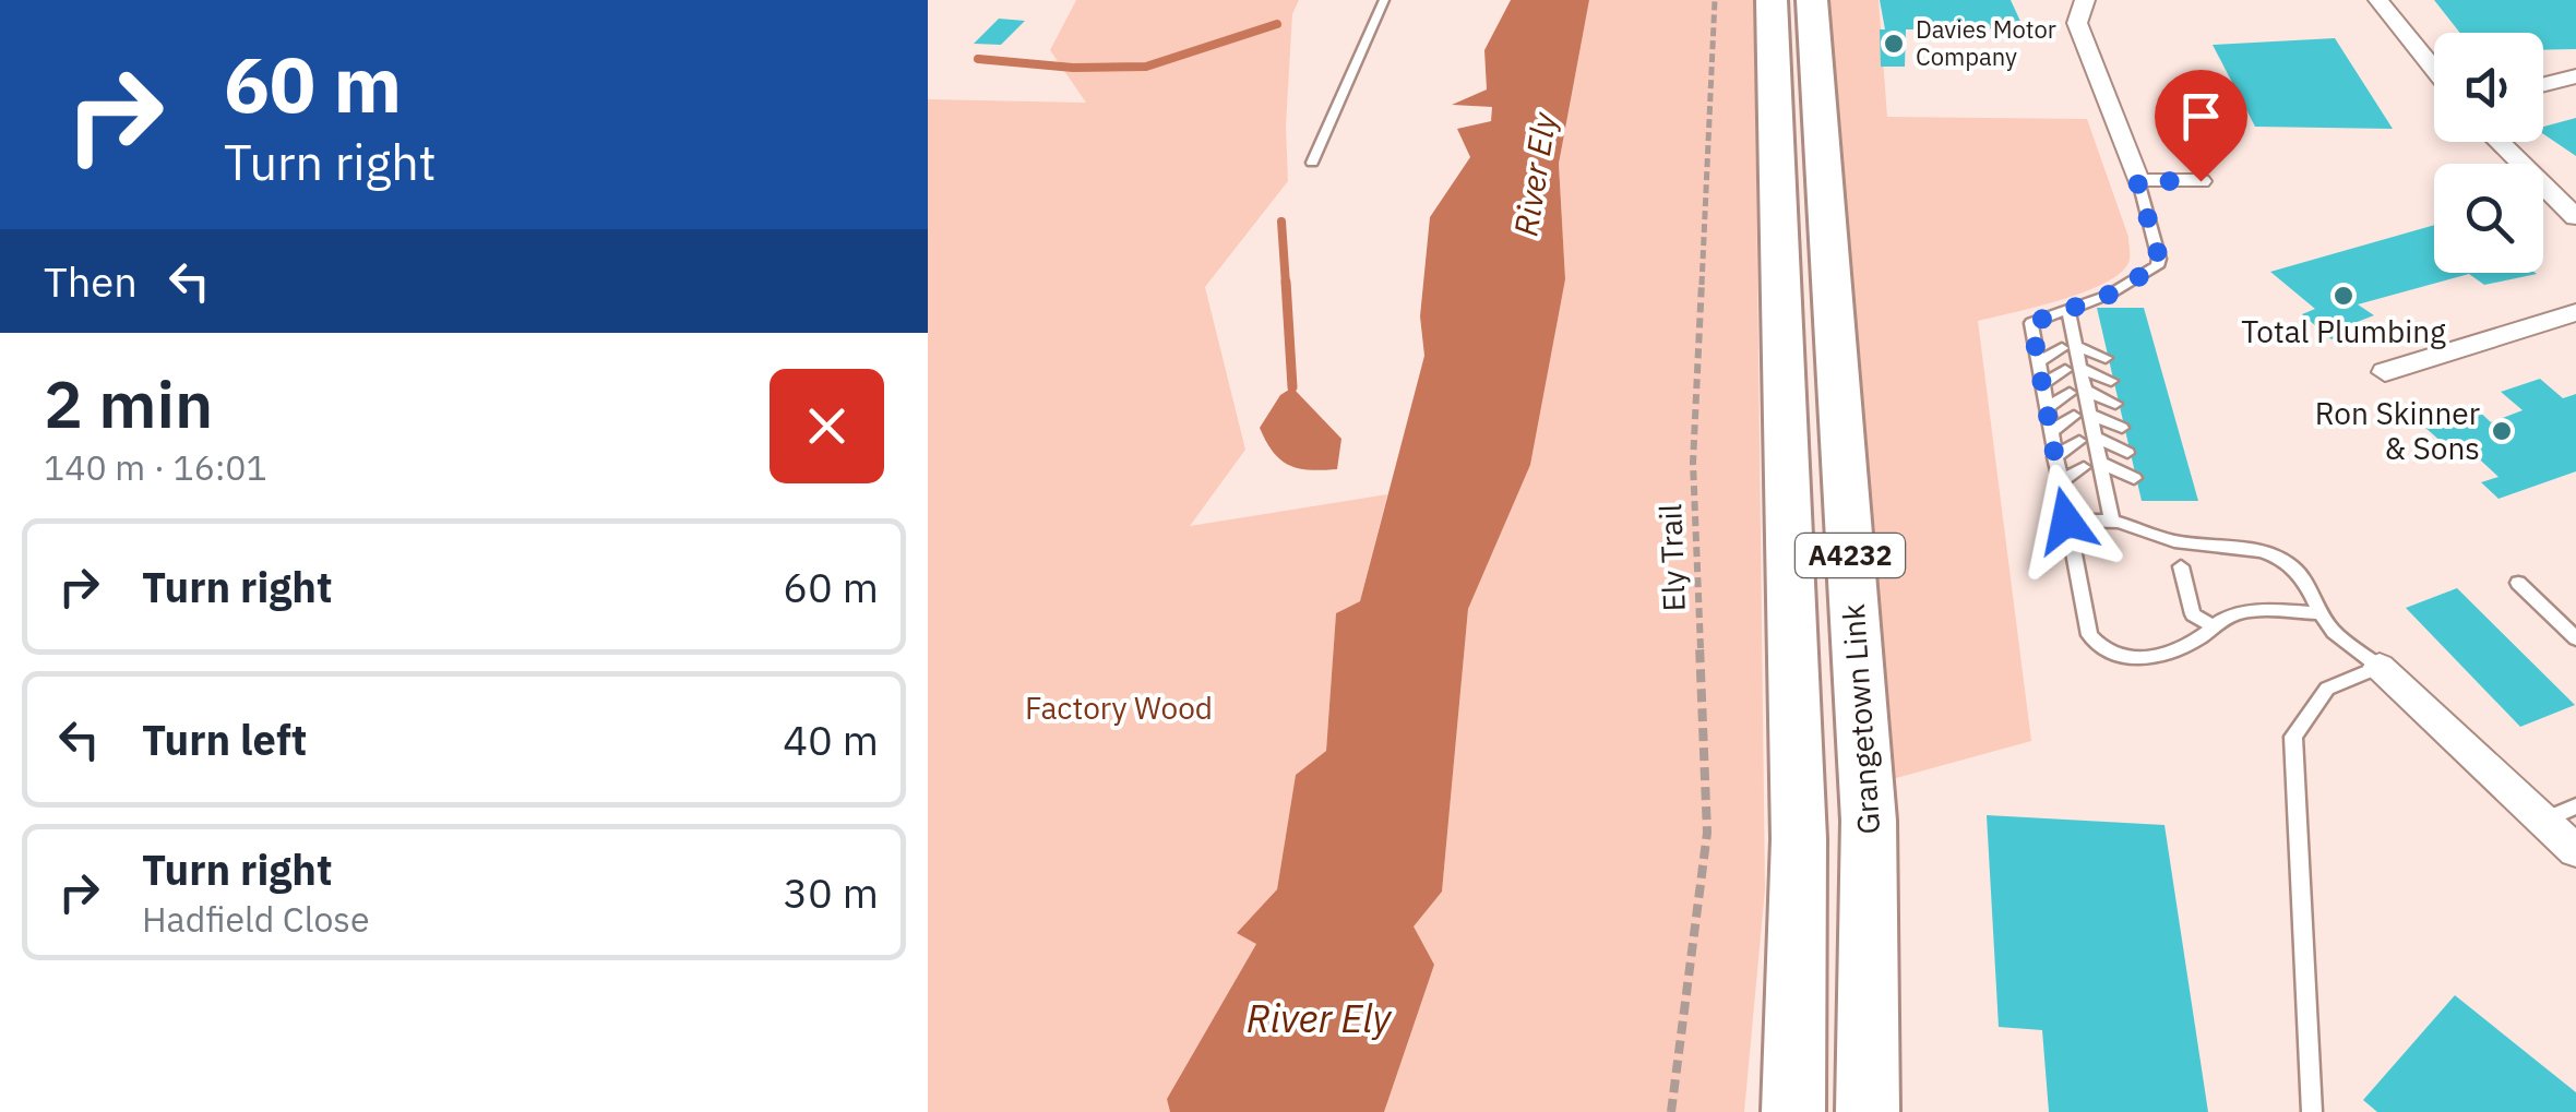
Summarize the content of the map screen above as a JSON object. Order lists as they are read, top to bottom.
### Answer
{
  "streets": {
    "main road": ["A4232", "Grangetown Link"],
    "path": ["Ely Trail"]
  },
  "water": ["River Ely"],
  "parks": ["Factory Wood"],
  "places": ["Davies Motor Company", "Total Plumbing", "Ron Skinner & Sons"],
  "page": {
    "turn": ["60 m", "Turn right"],
    "then": "Then",
    "heading": ["2 min", "140 m · 16:01"],
    "list": [
      {
        "name": "Turn right",
        "value": "60 m"
      },
      {
        "name": "Turn left",
        "value": "40 m"
      },
      {
        "name": "Turn right",
        "note": "Hadfield Close",
        "value": "30 m"
      }
    ]
  }
}
